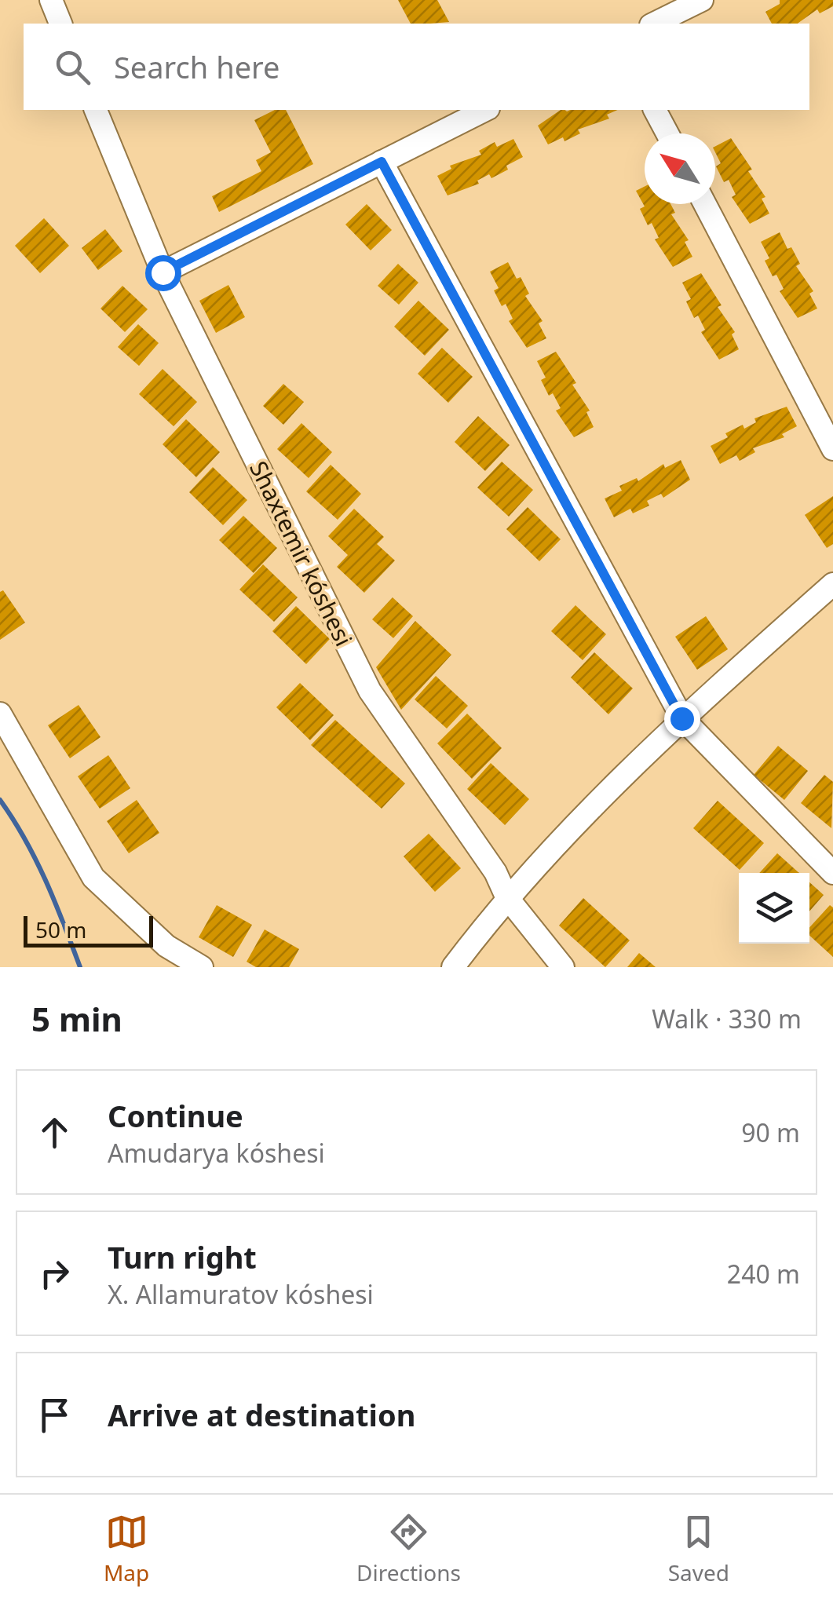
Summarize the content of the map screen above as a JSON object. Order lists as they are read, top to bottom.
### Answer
{
  "streets": {
    "street": ["Shaxtemir kóshesi"]
  },
  "scale_bar": "50 m",
  "north": "top left",
  "page": {
    "search": "Search here",
    "scale": "50 m",
    "heading": ["5 min", "Walk · 330 m"],
    "list": [
      ["Continue", "Amudarya kóshesi", "90 m"],
      ["Turn right", "X. Allamuratov kóshesi", "240 m"],
      "Arrive at destination"
    ],
    "nav": ["Map", "Directions", "Saved"]
  }
}
